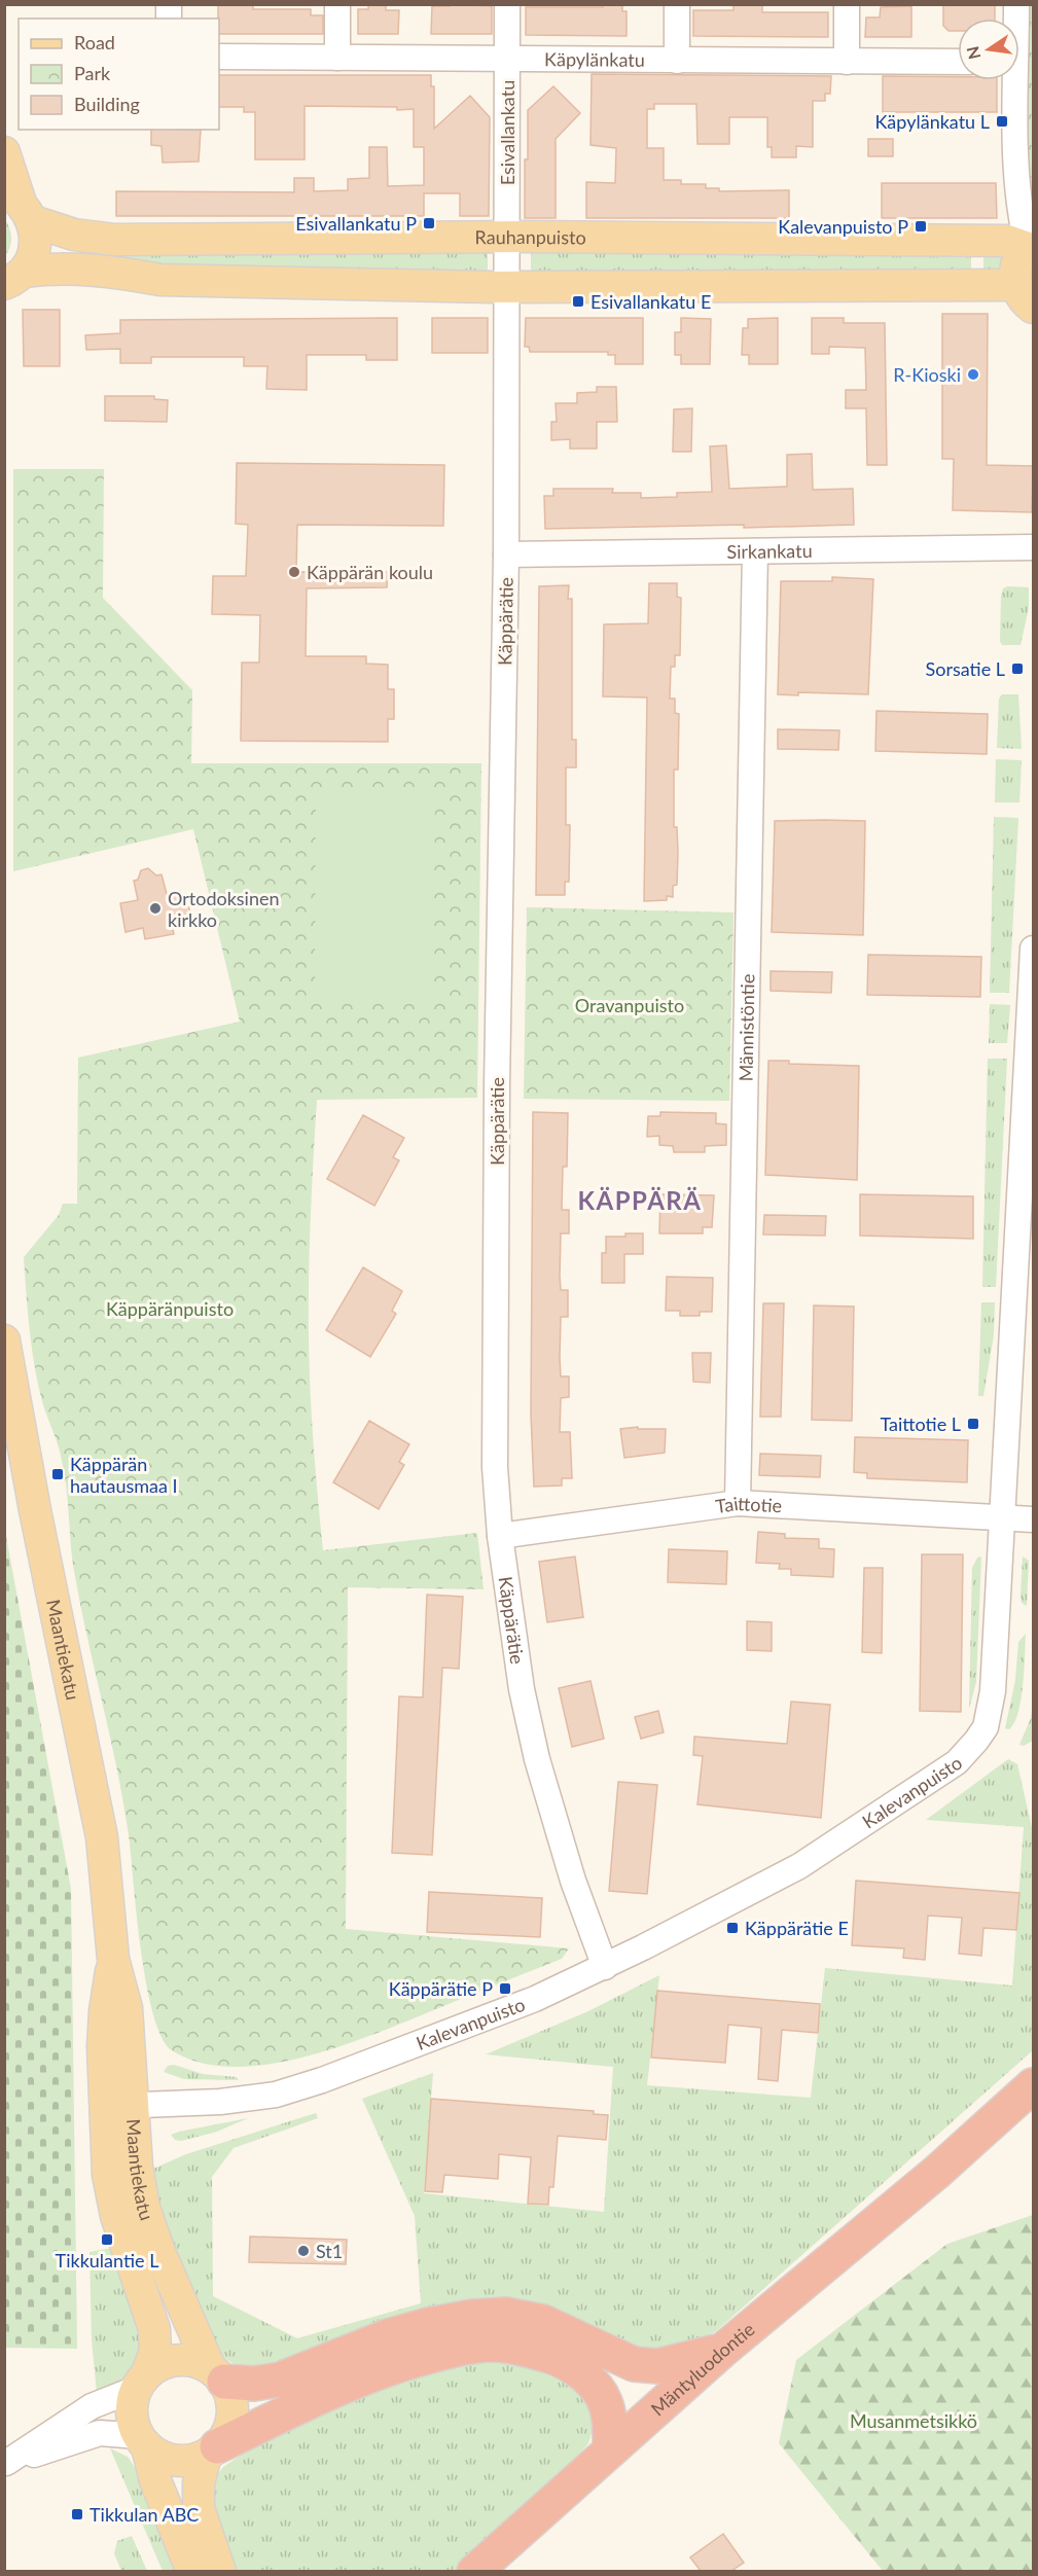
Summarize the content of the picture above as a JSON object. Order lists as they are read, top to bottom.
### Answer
{
  "streets": {
    "highway": ["Mäntyluodontie"],
    "main road": ["Rauhanpuisto", "Maantiekatu"],
    "street": [
      "Käpylänkatu",
      "Esivallankatu",
      "Sirkankatu",
      "Käppärätie",
      "Männistöntie",
      "Taittotie",
      "Kalevanpuisto"
    ]
  },
  "crossings": [
    ["Käpylänkatu", "Esivallankatu"],
    ["Esivallankatu", "Rauhanpuisto"],
    ["Esivallankatu", "Käppärätie"],
    ["Rauhanpuisto", "Käppärätie"],
    ["Sirkankatu", "Käppärätie"],
    ["Sirkankatu", "Männistöntie"],
    ["Käppärätie", "Taittotie"],
    ["Käppärätie", "Kalevanpuisto"],
    ["Männistöntie", "Taittotie"],
    ["Taittotie", "Kalevanpuisto"],
    ["Maantiekatu", "Kalevanpuisto"]
  ],
  "districts": ["KÄPPÄRÄ"],
  "parks": ["Oravanpuisto", "Käppäränpuisto", "Musanmetsikkö"],
  "places": {
    "transit": [
      "Käpylänkatu L",
      "Esivallankatu P",
      "Kalevanpuisto P",
      "Esivallankatu E",
      "Sorsatie L",
      "Taittotie L",
      "Käppärän hautausmaa I",
      "Käppärätie E",
      "Käppärätie P",
      "Tikkulantie L",
      "Tikkulan ABC"
    ],
    "other": [
      "R-Kioski",
      "Käppärän koulu",
      "Ortodoksinen kirkko",
      "St1"
    ]
  },
  "legend": ["Road", "Park", "Building"],
  "north": "left"
}
